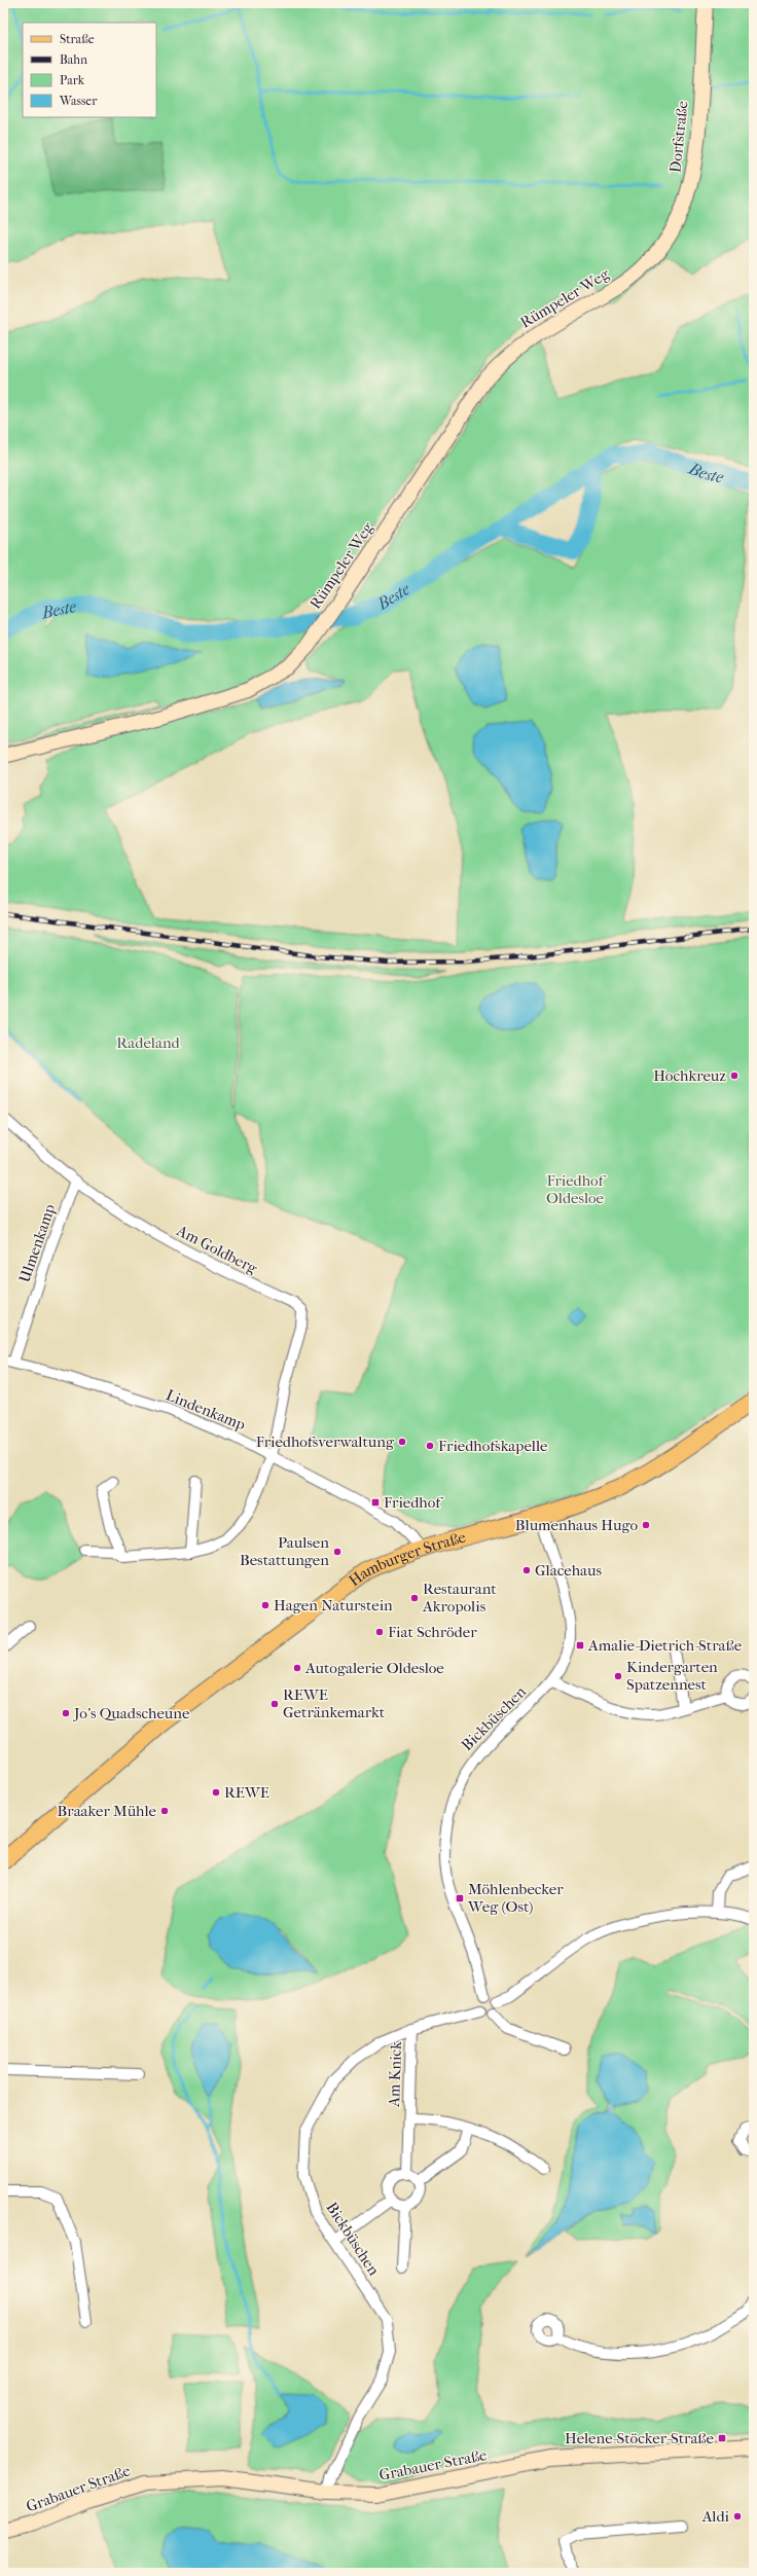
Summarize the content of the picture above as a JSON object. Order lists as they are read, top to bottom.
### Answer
{
  "streets": {
    "main road": ["Hamburger Straße"],
    "street": [
      "Dorfstraße",
      "Rümpeler Weg",
      "Ulmenkamp",
      "Am Goldberg",
      "Lindenkamp",
      "Bickbüschen",
      "Am Knick",
      "Grabauer Straße"
    ]
  },
  "crossings": [
    ["Dorfstraße", "Rümpeler Weg"],
    ["Ulmenkamp", "Am Goldberg"],
    ["Ulmenkamp", "Lindenkamp"],
    ["Am Goldberg", "Lindenkamp"],
    ["Lindenkamp", "Hamburger Straße"],
    ["Hamburger Straße", "Bickbüschen"],
    ["Bickbüschen", "Am Knick"],
    ["Bickbüschen", "Grabauer Straße"]
  ],
  "water": ["Beste"],
  "parks": ["Radeland", "Friedhof Oldesloe"],
  "places": {
    "other": [
      "Hochkreuz",
      "Friedhofsverwaltung",
      "Friedhofskapelle",
      "Blumenhaus Hugo",
      "Paulsen Bestattungen",
      "Glacehaus",
      "Restaurant Akropolis",
      "Hagen Naturstein",
      "Fiat Schröder",
      "Autogalerie Oldesloe",
      "Kindergarten Spatzennest",
      "REWE Getränkemarkt",
      "Jo's Quadscheune",
      "REWE",
      "Braaker Mühle",
      "Aldi"
    ],
    "transit": [
      "Friedhof",
      "Amalie-Dietrich-Straße",
      "Möhlenbecker Weg (Ost)",
      "Helene-Stöcker-Straße"
    ]
  },
  "legend": [
    "Straße",
    "Bahn",
    "Park",
    "Wasser"
  ]
}
